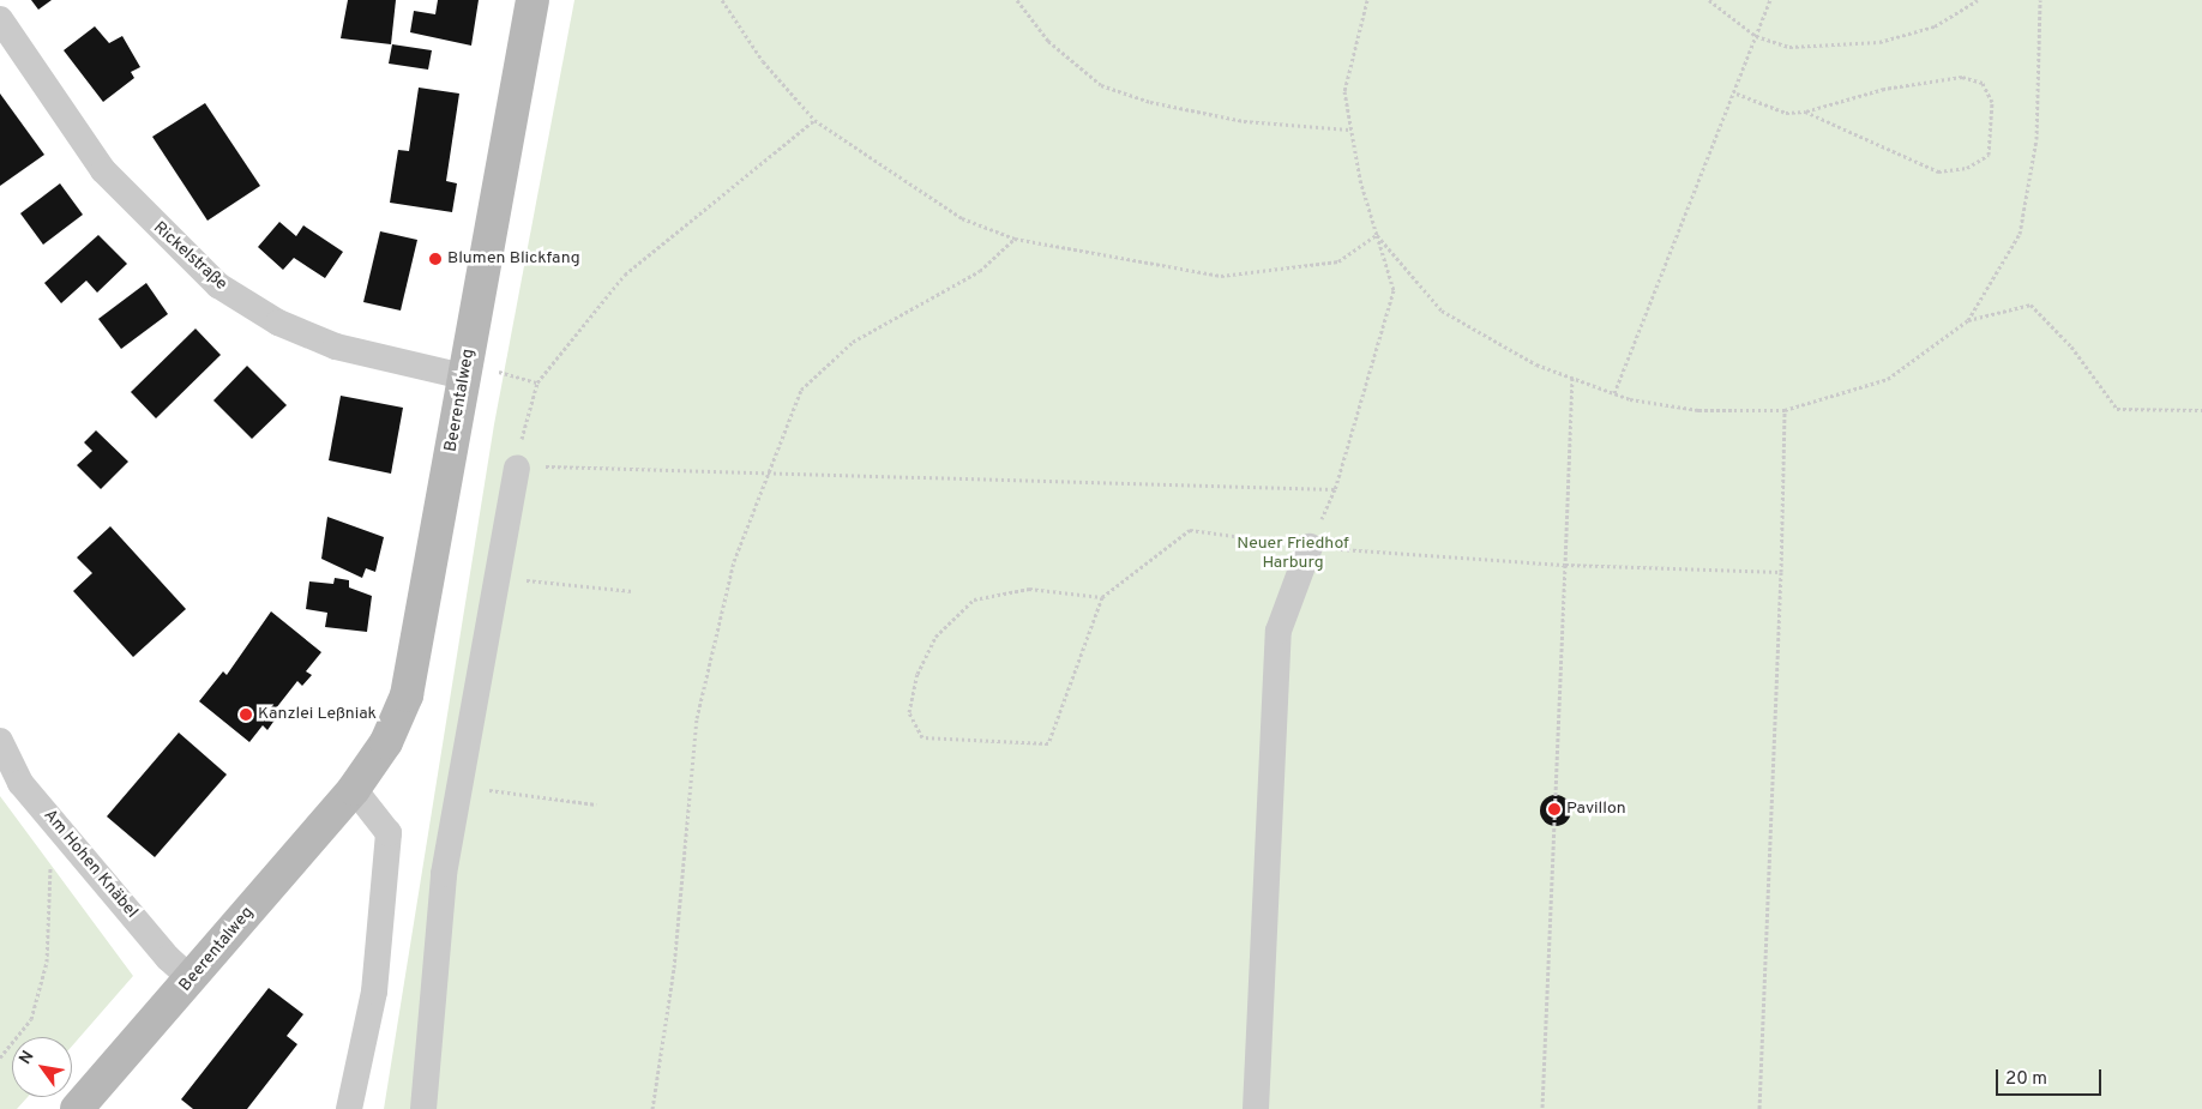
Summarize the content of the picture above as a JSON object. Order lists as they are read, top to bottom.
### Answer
{
  "streets": {
    "street": ["Rickelstraße", "Beerentalweg", "Am Hohen Knäbel"]
  },
  "crossings": [
    ["Rickelstraße", "Beerentalweg"],
    ["Beerentalweg", "Am Hohen Knäbel"]
  ],
  "parks": ["Neuer Friedhof Harburg"],
  "places": ["Blumen Blickfang", "Kanzlei Leßniak", "Pavillon"],
  "scale_bar": "20 m",
  "north": "top left"
}
